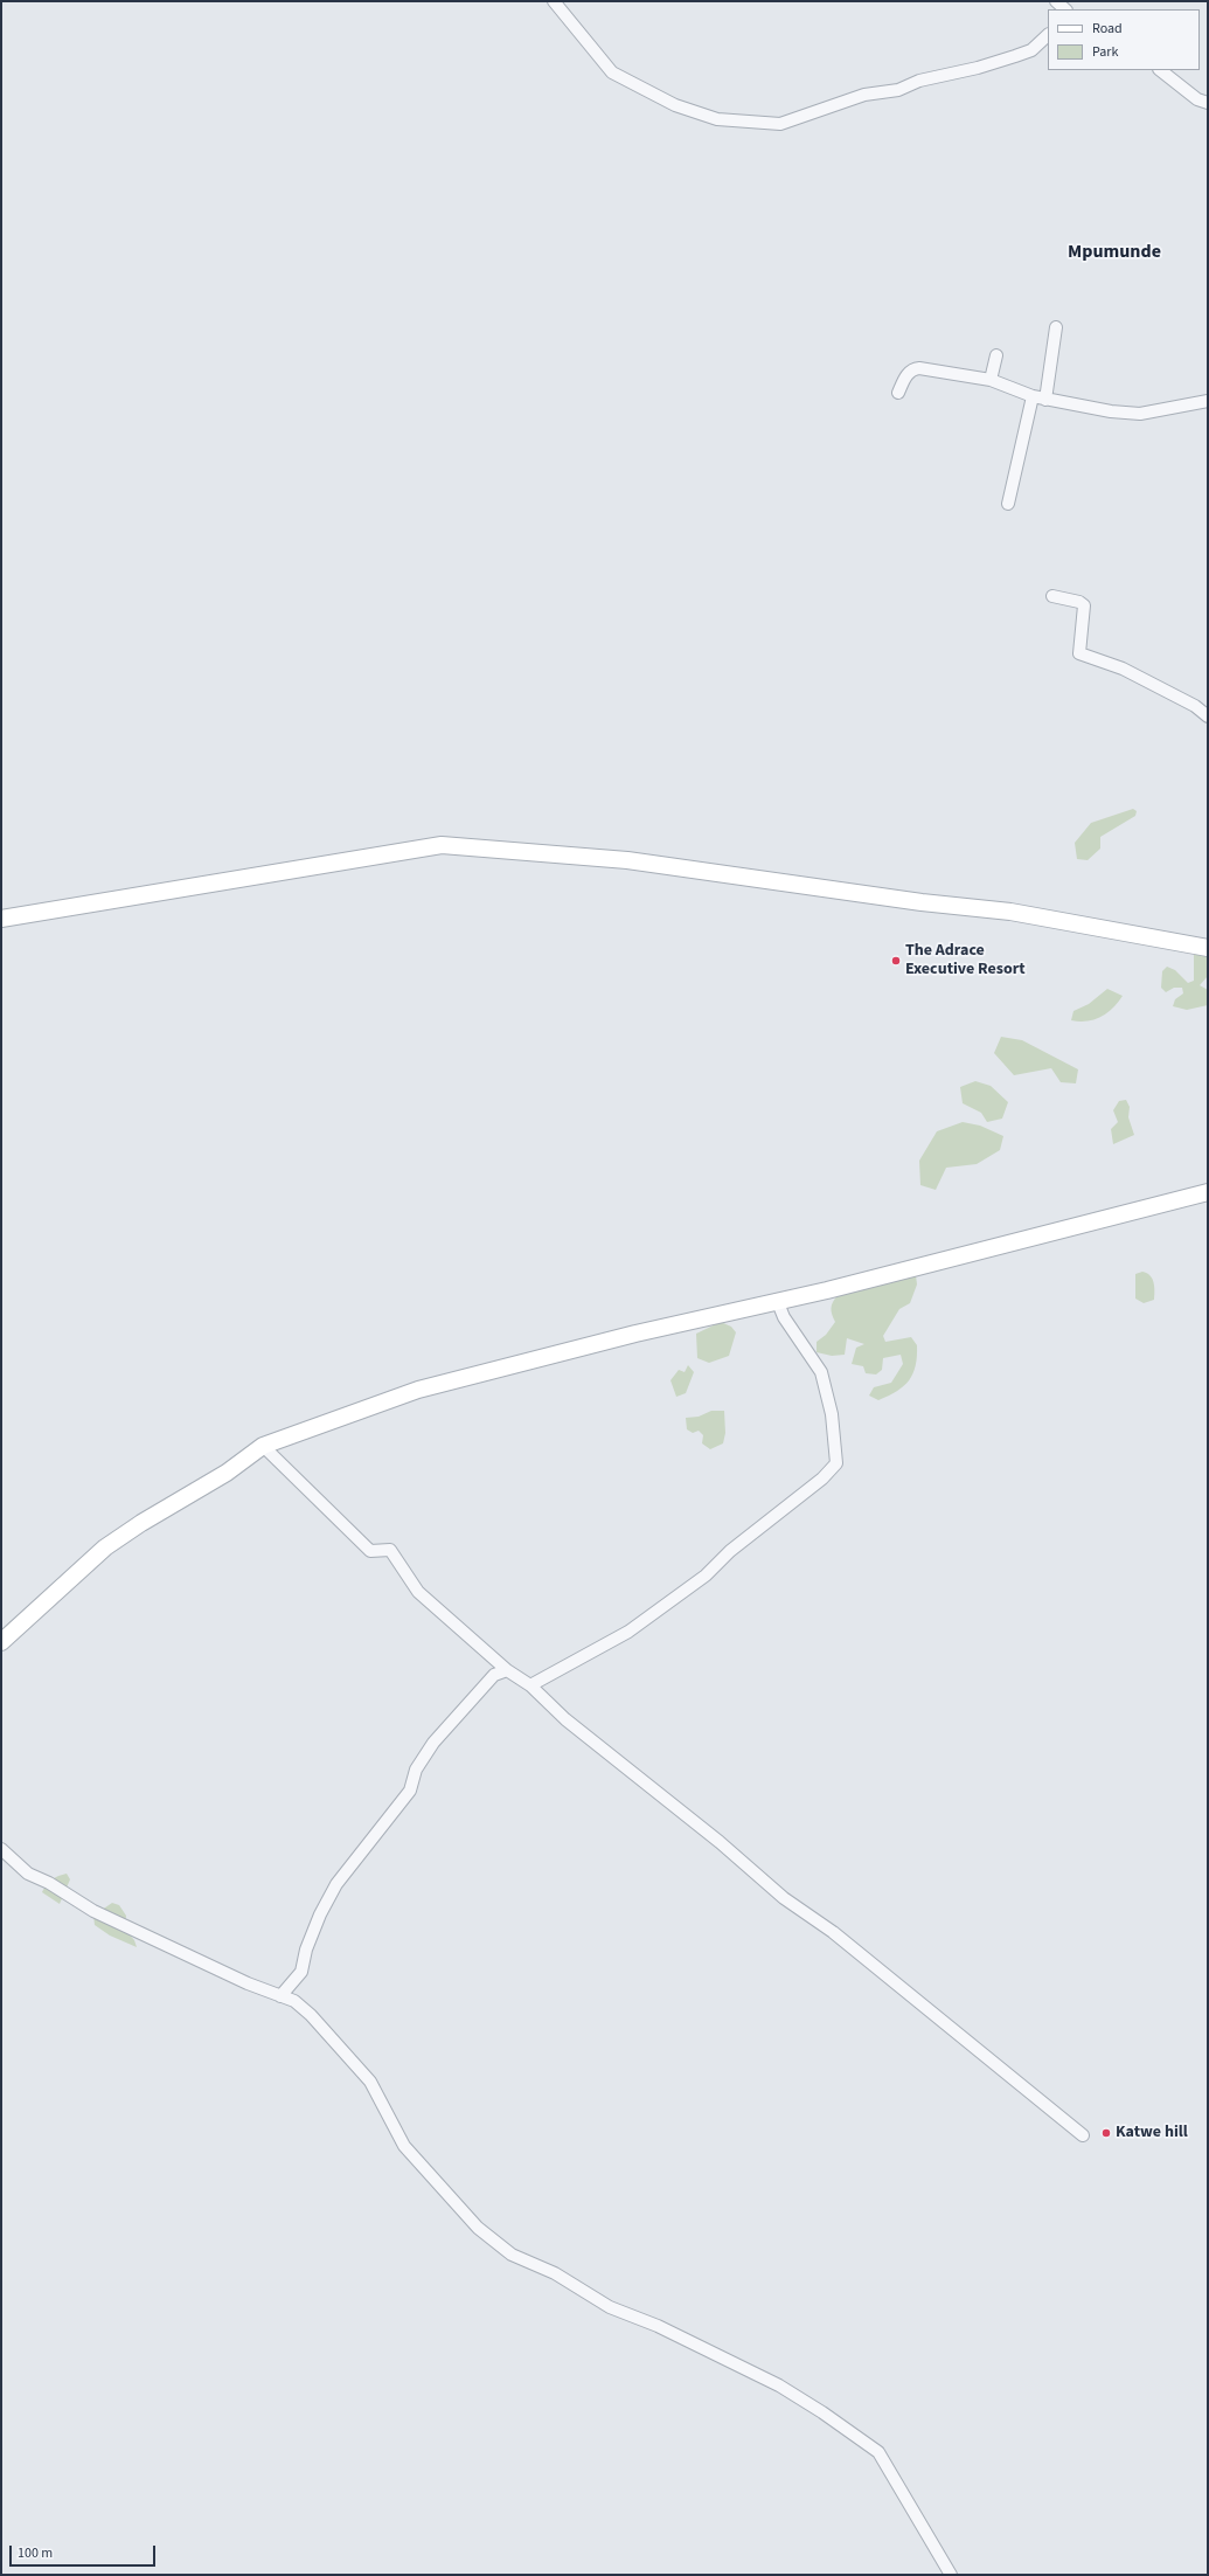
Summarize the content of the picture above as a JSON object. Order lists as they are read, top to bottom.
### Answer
{
  "districts": ["Mpumunde"],
  "places": ["The Adrace Executive Resort", "Katwe hill"],
  "legend": ["Road", "Park"],
  "scale_bar": "100 m"
}
